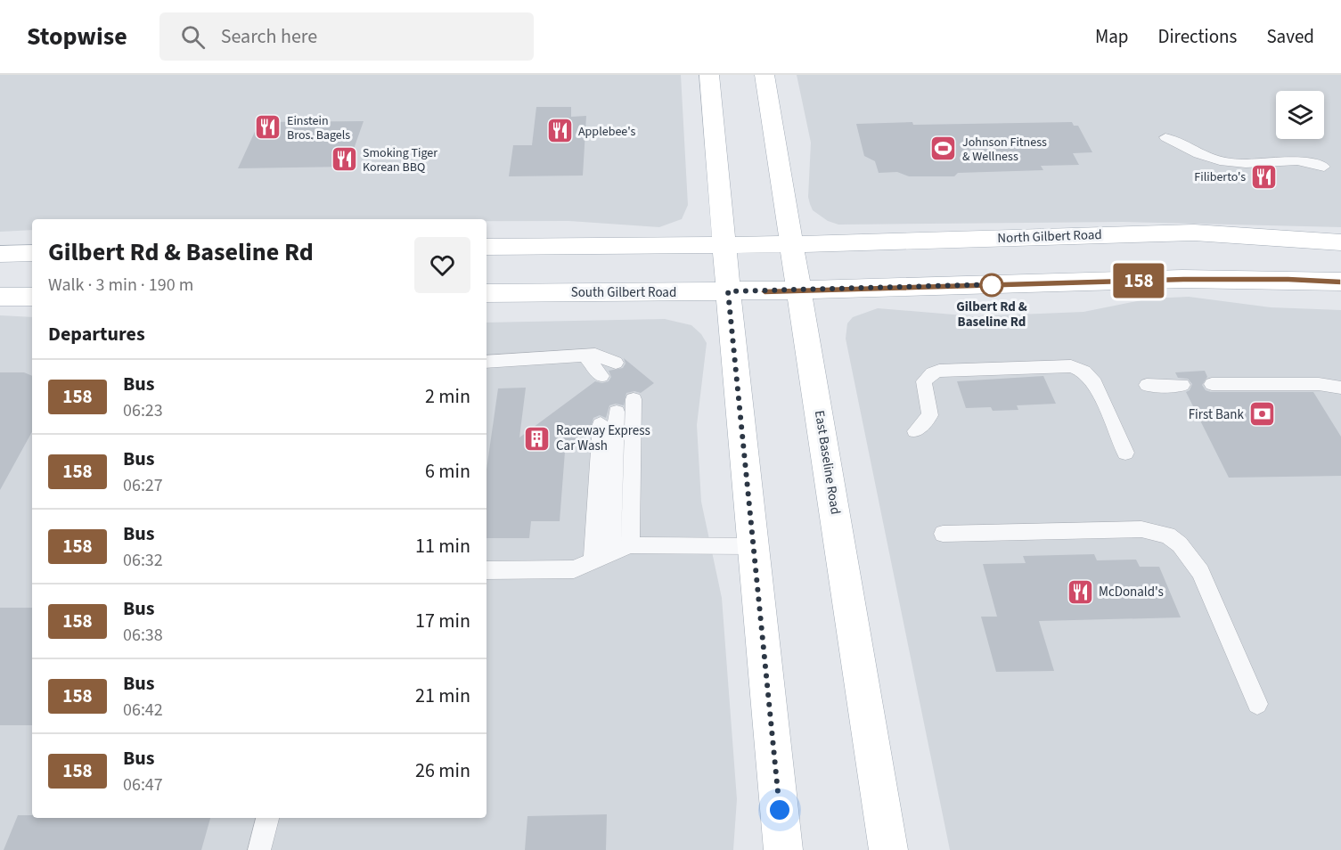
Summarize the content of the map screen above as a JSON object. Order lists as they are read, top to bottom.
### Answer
{
  "streets": {
    "main road": ["North Gilbert Road", "South Gilbert Road", "East Baseline Road"]
  },
  "crossings": [
    ["North Gilbert Road", "East Baseline Road"],
    ["South Gilbert Road", "East Baseline Road"]
  ],
  "places": {
    "restaurant": [
      "Einstein Bros. Bagels",
      "Applebee's",
      "Smoking Tiger Korean BBQ",
      "Filiberto's",
      "McDonald's"
    ],
    "sports": ["Johnson Fitness & Wellness"],
    "other": ["Gilbert Rd & Baseline Rd"],
    "bank": ["First Bank"],
    "building": ["Raceway Express Car Wash"]
  },
  "lines": ["bus line 158"],
  "page": {
    "header": "Stopwise",
    "search": "Search here",
    "nav": ["Map", "Directions", "Saved"],
    "on_map": "158",
    "heading": [
      ["Gilbert Rd & Baseline Rd", "Walk · 3 min · 190 m"],
      "Departures"
    ],
    "list": [
      {
        "mark": "158",
        "name": "Bus",
        "note": "06:23",
        "value": "2 min"
      },
      {
        "mark": "158",
        "name": "Bus",
        "note": "06:27",
        "value": "6 min"
      },
      {
        "mark": "158",
        "name": "Bus",
        "note": "06:32",
        "value": "11 min"
      },
      {
        "mark": "158",
        "name": "Bus",
        "note": "06:38",
        "value": "17 min"
      },
      {
        "mark": "158",
        "name": "Bus",
        "note": "06:42",
        "value": "21 min"
      },
      {
        "mark": "158",
        "name": "Bus",
        "note": "06:47",
        "value": "26 min"
      }
    ]
  }
}
